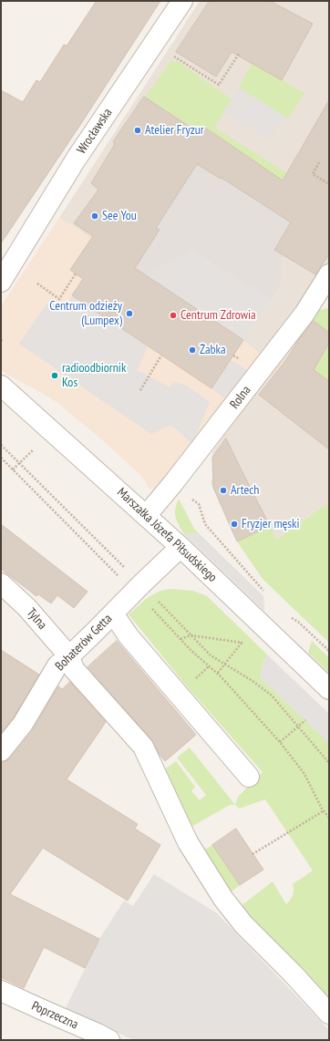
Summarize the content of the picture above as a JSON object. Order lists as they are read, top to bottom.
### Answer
{
  "streets": {
    "street": [
      "Wrocławska",
      "Rolna",
      "Marszałka Józefa Piłsudskiego",
      "Tylna",
      "Bohaterów Getta",
      "Poprzeczna"
    ]
  },
  "crossings": [
    ["Rolna", "Marszałka Józefa Piłsudskiego"],
    ["Marszałka Józefa Piłsudskiego", "Bohaterów Getta"],
    ["Tylna", "Bohaterów Getta"]
  ],
  "places": [
    "Atelier Fryzur",
    "See You",
    "Centrum odzieży (Lumpex)",
    "Centrum Zdrowia",
    "Żabka",
    "radioodbiornik Kos",
    "Artech",
    "Fryzjer męski"
  ]
}
